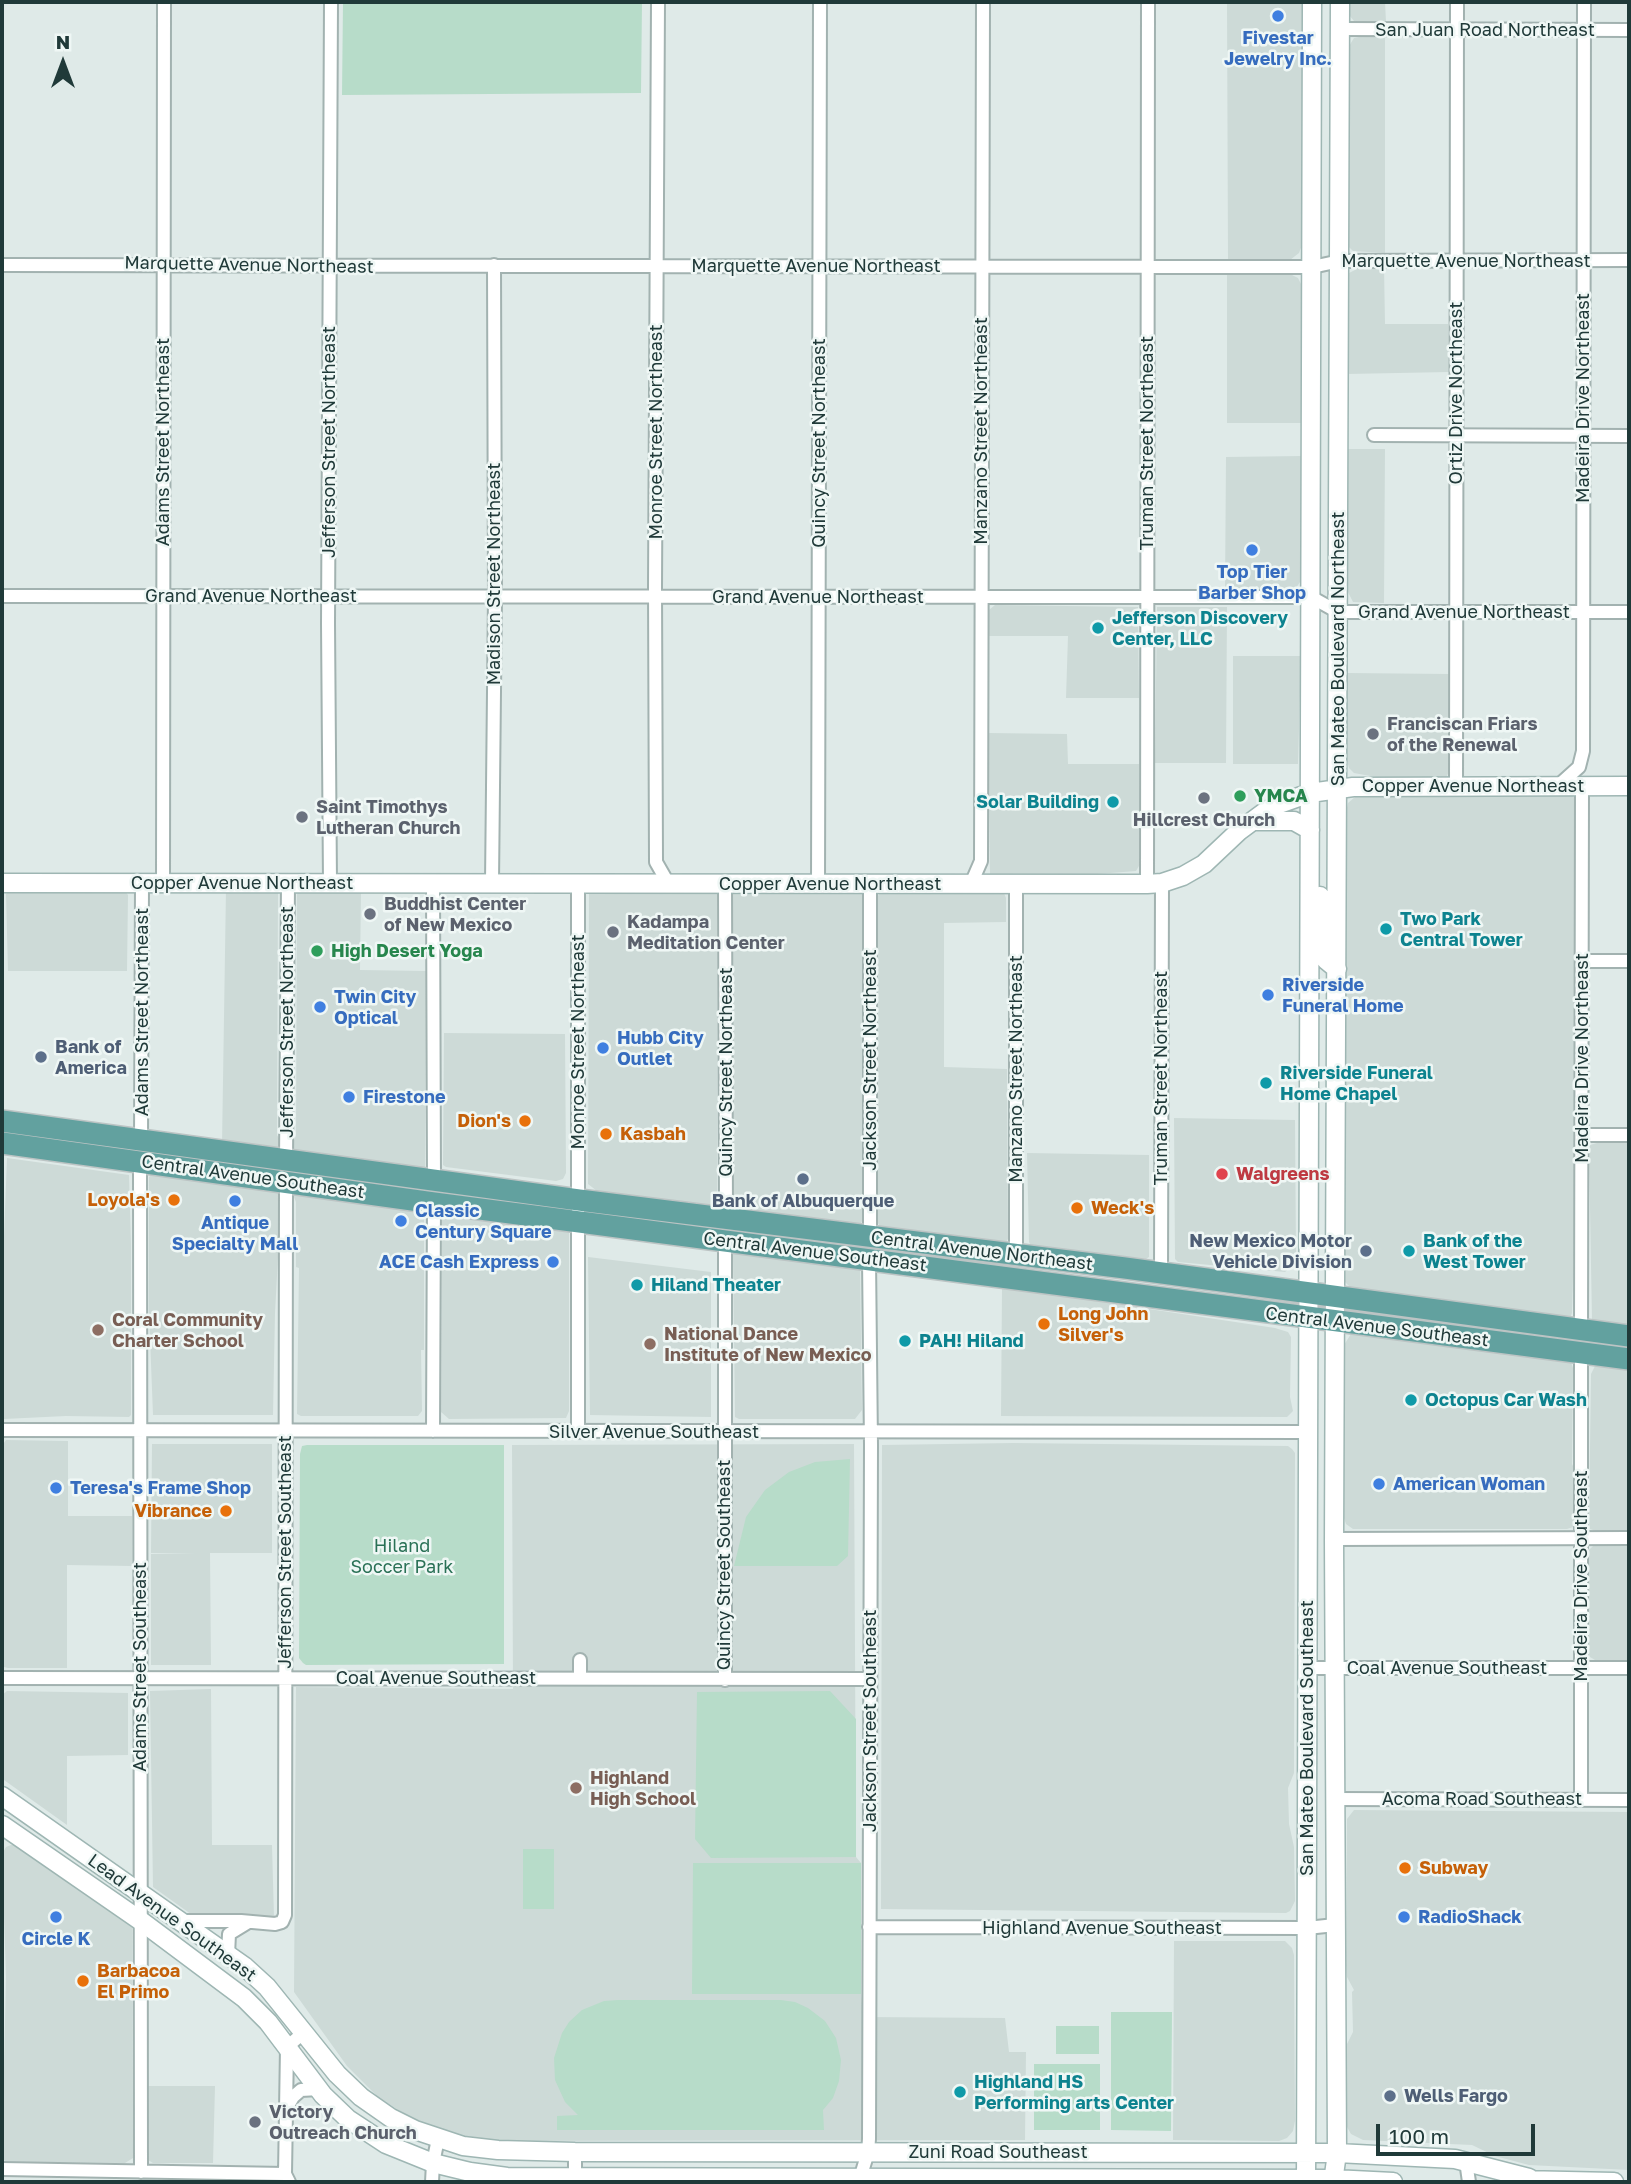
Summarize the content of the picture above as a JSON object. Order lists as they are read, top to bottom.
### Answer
{
  "streets": {
    "main road": [
      "San Mateo Boulevard Northeast",
      "Copper Avenue Northeast",
      "Central Avenue Southeast",
      "Central Avenue Northeast",
      "San Mateo Boulevard Southeast",
      "Lead Avenue Southeast",
      "Zuni Road Southeast"
    ],
    "street": [
      "San Juan Road Northeast",
      "Marquette Avenue Northeast",
      "Ortiz Drive Northeast",
      "Madeira Drive Northeast",
      "Manzano Street Northeast",
      "Monroe Street Northeast",
      "Adams Street Northeast",
      "Jefferson Street Northeast",
      "Quincy Street Northeast",
      "Truman Street Northeast",
      "Madison Street Northeast",
      "Grand Avenue Northeast",
      "Jackson Street Northeast",
      "Silver Avenue Southeast",
      "Jefferson Street Southeast",
      "Quincy Street Southeast",
      "Madeira Drive Southeast",
      "Adams Street Southeast",
      "Coal Avenue Southeast",
      "Jackson Street Southeast",
      "Acoma Road Southeast",
      "Highland Avenue Southeast"
    ]
  },
  "crossings": [
    ["San Juan Road Northeast", "Ortiz Drive Northeast"],
    ["San Juan Road Northeast", "Madeira Drive Northeast"],
    ["San Juan Road Northeast", "San Mateo Boulevard Northeast"],
    ["Marquette Avenue Northeast", "Ortiz Drive Northeast"],
    ["Marquette Avenue Northeast", "Madeira Drive Northeast"],
    ["Marquette Avenue Northeast", "Manzano Street Northeast"],
    ["Marquette Avenue Northeast", "Monroe Street Northeast"],
    ["Marquette Avenue Northeast", "Adams Street Northeast"],
    ["Marquette Avenue Northeast", "Jefferson Street Northeast"],
    ["Marquette Avenue Northeast", "Quincy Street Northeast"],
    ["Marquette Avenue Northeast", "Truman Street Northeast"],
    ["Marquette Avenue Northeast", "Madison Street Northeast"],
    ["Marquette Avenue Northeast", "San Mateo Boulevard Northeast"],
    ["Ortiz Drive Northeast", "Grand Avenue Northeast"],
    ["Ortiz Drive Northeast", "Copper Avenue Northeast"],
    ["Madeira Drive Northeast", "Grand Avenue Northeast"],
    ["Madeira Drive Northeast", "Copper Avenue Northeast"],
    ["Madeira Drive Northeast", "Central Avenue Northeast"],
    ["Manzano Street Northeast", "Grand Avenue Northeast"],
    ["Manzano Street Northeast", "Copper Avenue Northeast"],
    ["Manzano Street Northeast", "Central Avenue Northeast"],
    ["Monroe Street Northeast", "Grand Avenue Northeast"],
    ["Monroe Street Northeast", "Copper Avenue Northeast"],
    ["Monroe Street Northeast", "Central Avenue Southeast"],
    ["Monroe Street Northeast", "Central Avenue Northeast"],
    ["Monroe Street Northeast", "Silver Avenue Southeast"],
    ["Adams Street Northeast", "Grand Avenue Northeast"],
    ["Adams Street Northeast", "Copper Avenue Northeast"],
    ["Adams Street Northeast", "Central Avenue Southeast"],
    ["Adams Street Northeast", "Central Avenue Northeast"],
    ["Adams Street Northeast", "Adams Street Southeast"],
    ["Jefferson Street Northeast", "Grand Avenue Northeast"],
    ["Jefferson Street Northeast", "Copper Avenue Northeast"],
    ["Jefferson Street Northeast", "Central Avenue Southeast"],
    ["Jefferson Street Northeast", "Central Avenue Northeast"],
    ["Jefferson Street Northeast", "Jefferson Street Southeast"],
    ["Quincy Street Northeast", "Grand Avenue Northeast"],
    ["Quincy Street Northeast", "Copper Avenue Northeast"],
    ["Quincy Street Northeast", "Central Avenue Southeast"],
    ["Quincy Street Northeast", "Central Avenue Northeast"],
    ["Quincy Street Northeast", "Quincy Street Southeast"],
    ["Truman Street Northeast", "Grand Avenue Northeast"],
    ["Truman Street Northeast", "Copper Avenue Northeast"],
    ["Truman Street Northeast", "Central Avenue Northeast"],
    ["Madison Street Northeast", "Grand Avenue Northeast"],
    ["Madison Street Northeast", "Copper Avenue Northeast"],
    ["Grand Avenue Northeast", "San Mateo Boulevard Northeast"],
    ["San Mateo Boulevard Northeast", "Copper Avenue Northeast"],
    ["San Mateo Boulevard Northeast", "Central Avenue Northeast"],
    ["San Mateo Boulevard Northeast", "San Mateo Boulevard Southeast"],
    ["Copper Avenue Northeast", "Jackson Street Northeast"],
    ["Jackson Street Northeast", "Central Avenue Northeast"],
    ["Central Avenue Southeast", "Central Avenue Northeast"],
    ["Central Avenue Southeast", "Jefferson Street Southeast"],
    ["Central Avenue Southeast", "Quincy Street Southeast"],
    ["Central Avenue Southeast", "Madeira Drive Southeast"],
    ["Central Avenue Southeast", "Adams Street Southeast"],
    ["Central Avenue Southeast", "Jackson Street Southeast"],
    ["Central Avenue Southeast", "San Mateo Boulevard Southeast"],
    ["Central Avenue Northeast", "Jefferson Street Southeast"],
    ["Central Avenue Northeast", "Quincy Street Southeast"],
    ["Central Avenue Northeast", "Adams Street Southeast"],
    ["Central Avenue Northeast", "San Mateo Boulevard Southeast"],
    ["Silver Avenue Southeast", "Jefferson Street Southeast"],
    ["Silver Avenue Southeast", "Quincy Street Southeast"],
    ["Silver Avenue Southeast", "Adams Street Southeast"],
    ["Silver Avenue Southeast", "Jackson Street Southeast"],
    ["Silver Avenue Southeast", "San Mateo Boulevard Southeast"],
    ["Jefferson Street Southeast", "Coal Avenue Southeast"],
    ["Quincy Street Southeast", "Coal Avenue Southeast"],
    ["Madeira Drive Southeast", "Coal Avenue Southeast"],
    ["Madeira Drive Southeast", "Acoma Road Southeast"],
    ["Adams Street Southeast", "Coal Avenue Southeast"],
    ["Adams Street Southeast", "Lead Avenue Southeast"],
    ["Coal Avenue Southeast", "Jackson Street Southeast"],
    ["Coal Avenue Southeast", "San Mateo Boulevard Southeast"],
    ["Jackson Street Southeast", "Highland Avenue Southeast"],
    ["Jackson Street Southeast", "Zuni Road Southeast"],
    ["San Mateo Boulevard Southeast", "Acoma Road Southeast"],
    ["San Mateo Boulevard Southeast", "Highland Avenue Southeast"],
    ["San Mateo Boulevard Southeast", "Zuni Road Southeast"],
    ["Lead Avenue Southeast", "Zuni Road Southeast"]
  ],
  "parks": ["Hiland Soccer Park"],
  "places": [
    "Fivestar Jewelry Inc.",
    "Top Tier Barber Shop",
    "Jefferson Discovery Center, LLC",
    "Franciscan Friars of the Renewal",
    "YMCA",
    "Hillcrest Church",
    "Solar Building",
    "Saint Timothys Lutheran Church",
    "Buddhist Center of New Mexico",
    "Two Park Central Tower",
    "Kadampa Meditation Center",
    "High Desert Yoga",
    "Riverside Funeral Home",
    "Twin City Optical",
    "Hubb City Outlet",
    "Bank of America",
    "Riverside Funeral Home Chapel",
    "Firestone",
    "Dion's",
    "Kasbah",
    "Walgreens",
    "Bank of Albuquerque",
    "Loyola's",
    "Antique Specialty Mall",
    "Weck's",
    "Classic Century Square",
    "New Mexico Motor Vehicle Division",
    "Bank of the West Tower",
    "ACE Cash Express",
    "Hiland Theater",
    "Long John Silver's",
    "Coral Community Charter School",
    "PAH! Hiland",
    "National Dance Institute of New Mexico",
    "Octopus Car Wash",
    "American Woman",
    "Teresa's Frame Shop",
    "Vibrance",
    "Highland High School",
    "Subway",
    "Circle K",
    "RadioShack",
    "Barbacoa El Primo",
    "Highland HS Performing arts Center",
    "Wells Fargo",
    "Victory Outreach Church"
  ],
  "scale_bar": "100 m",
  "north": "top"
}
